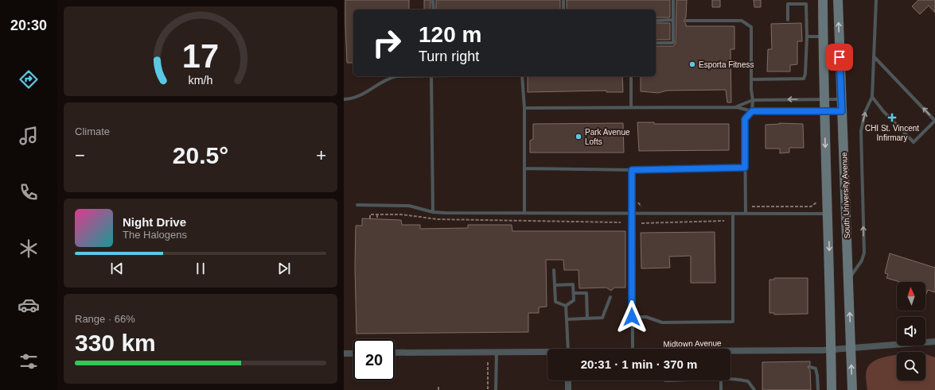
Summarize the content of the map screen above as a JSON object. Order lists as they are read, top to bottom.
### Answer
{
  "streets": {
    "main road": ["South University Avenue"],
    "street": ["Midtown Avenue"]
  },
  "crossings": [
    ["South University Avenue", "Midtown Avenue"]
  ],
  "places": {
    "other": ["Esporta Fitness", "Park Avenue Lofts"],
    "health": ["CHI St. Vincent Infirmary"]
  },
  "north": "top",
  "page": {
    "tabs": "20:30",
    "turn": ["120 m", "Turn right"],
    "tile": [
      "Climate",
      ["Range · 66%", "330 km"]
    ],
    "heat": ["−", "20.5°", "+"],
    "song": ["Night Drive", "The Halogens"],
    "limit": "20",
    "trip": "20:31 · 1 min · 370 m",
    "gauge": ["17", "km/h"]
  }
}
